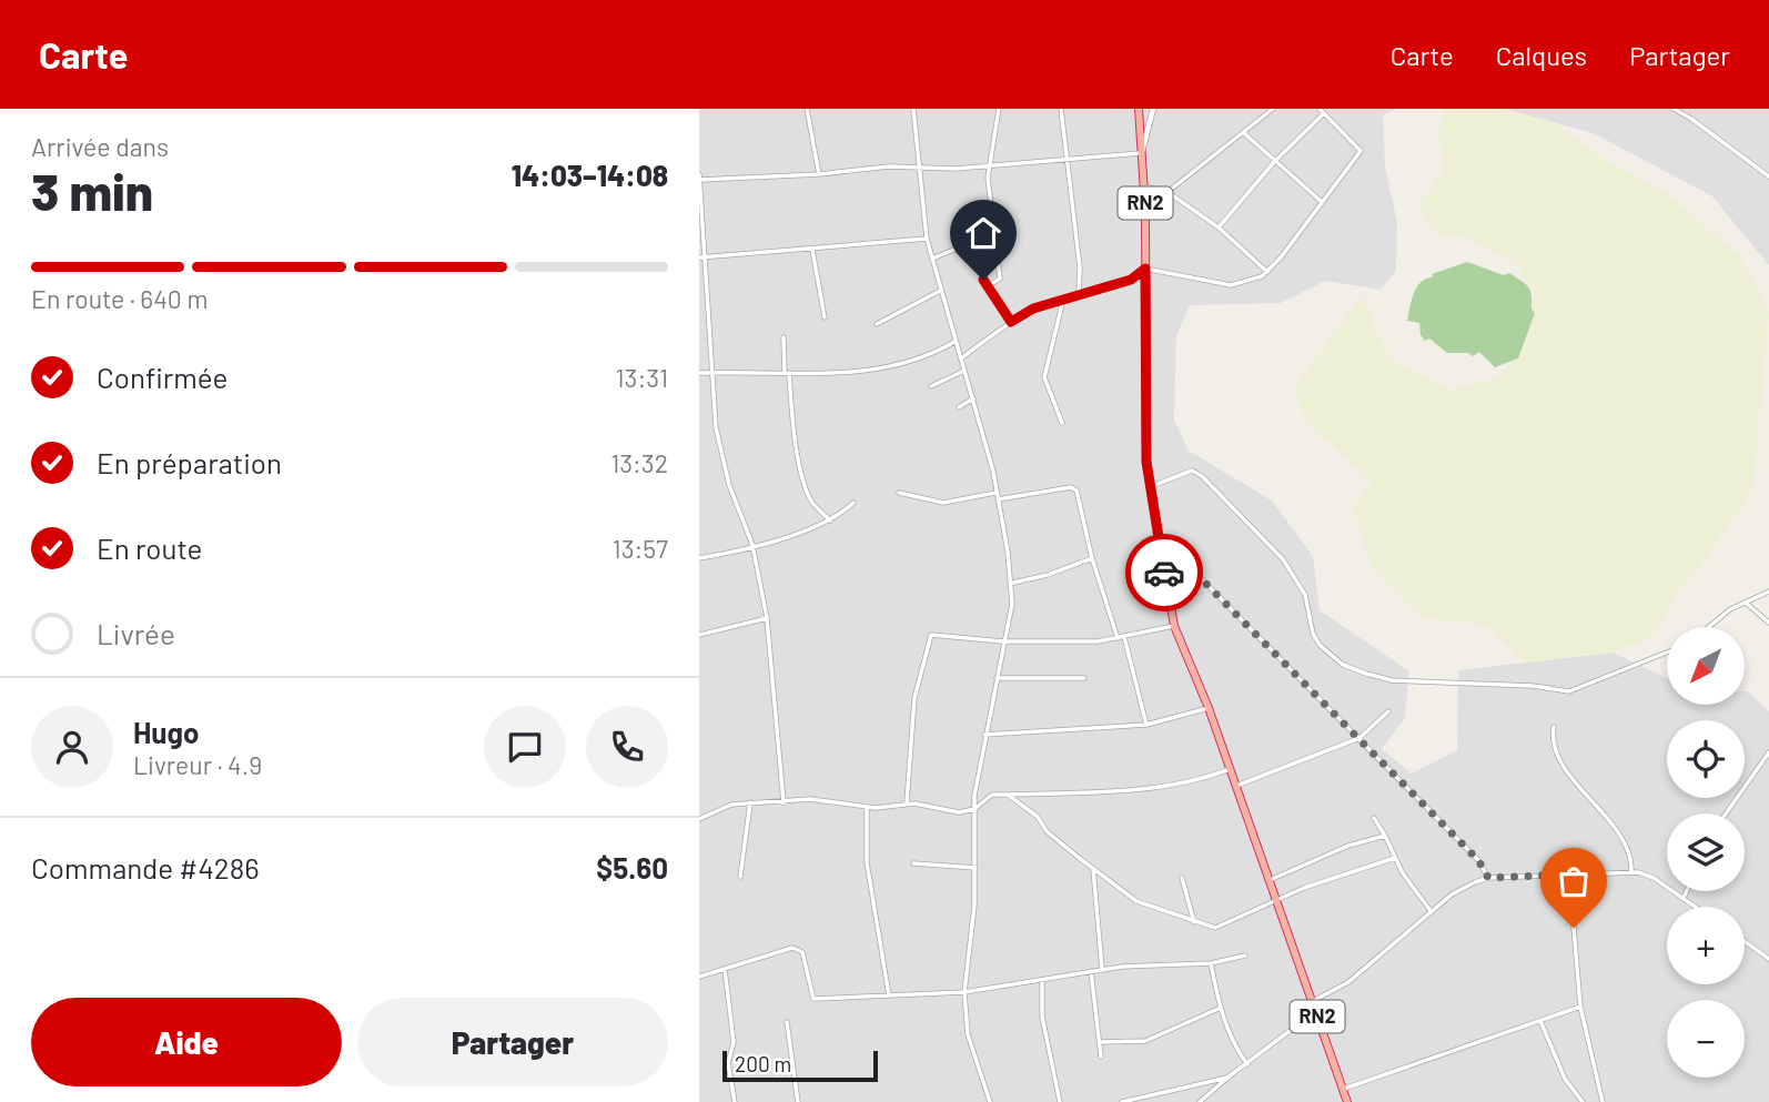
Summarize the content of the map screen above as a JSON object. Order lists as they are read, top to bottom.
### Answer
{
  "streets": {
    "highway": ["RN2"]
  },
  "scale_bar": "200 m",
  "north": "bottom left",
  "page": {
    "header": "Carte",
    "nav": ["Carte", "Calques", "Partager"],
    "heading": ["3 min", "Arrivée dans", "14:03–14:08"],
    "panel": [
      "Hugo",
      "Livreur · 4.9",
      "Commande #4286",
      "$5.60"
    ],
    "bar": "En route · 640 m",
    "list": [
      ["Confirmée", "13:31"],
      ["En préparation", "13:32"],
      ["En route", "13:57"],
      "Livrée"
    ],
    "map_buttons": ["+", "−"],
    "buttons": ["Aide", "Partager"],
    "scale": "200 m"
  }
}
